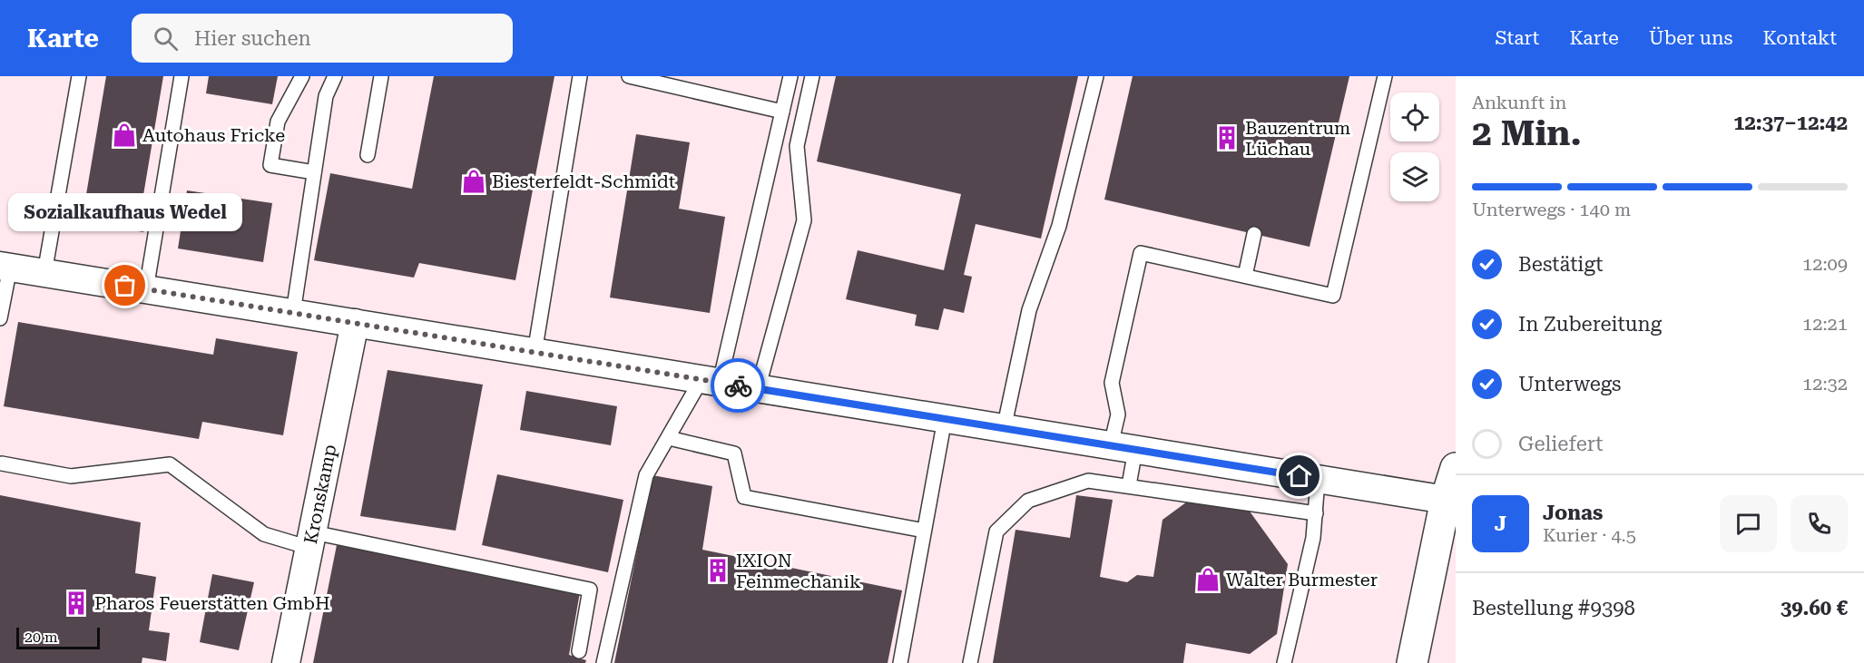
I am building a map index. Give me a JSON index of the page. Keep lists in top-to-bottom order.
{
  "streets": {
    "street": ["Kronskamp"]
  },
  "places": {
    "shop": ["Autohaus Fricke", "Biesterfeldt-Schmidt", "Walter Burmester"],
    "building": ["Bauzentrum Lüchau", "IXION Feinmechanik", "Pharos Feuerstätten GmbH"],
    "other": ["Sozialkaufhaus Wedel"]
  },
  "scale_bar": "20 m",
  "page": {
    "header": "Karte",
    "search": "Hier suchen",
    "nav": [
      "Start",
      "Karte",
      "Über uns",
      "Kontakt"
    ],
    "heading": ["2 Min.", "Ankunft in", "12:37–12:42"],
    "panel": [
      "Jonas",
      "Kurier · 4.5",
      "Bestellung #9398",
      "39.60 €"
    ],
    "bar": "Unterwegs · 140 m",
    "bubble": "Sozialkaufhaus Wedel",
    "list": [
      ["Bestätigt", "12:09"],
      ["In Zubereitung", "12:21"],
      ["Unterwegs", "12:32"],
      "Geliefert"
    ],
    "round": "J",
    "scale": "20 m"
  }
}
